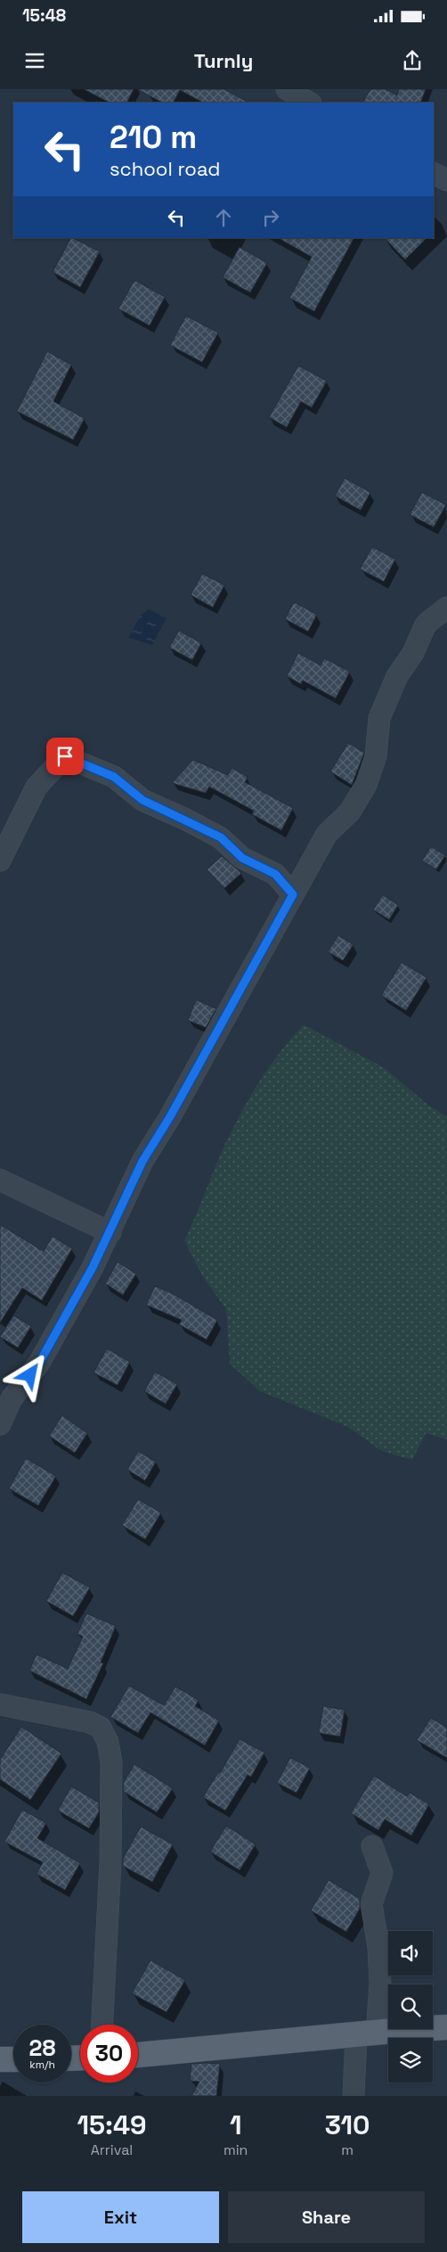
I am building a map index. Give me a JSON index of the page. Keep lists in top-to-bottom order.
{
  "page": {
    "status": "15:48",
    "header": "Turnly",
    "turn": ["210 m", "school road"],
    "speed": "28 km/h",
    "limit": "30",
    "eta": [
      "15:49",
      "Arrival",
      "1",
      "min",
      "310",
      "m"
    ],
    "buttons": ["Exit", "Share"]
  }
}
